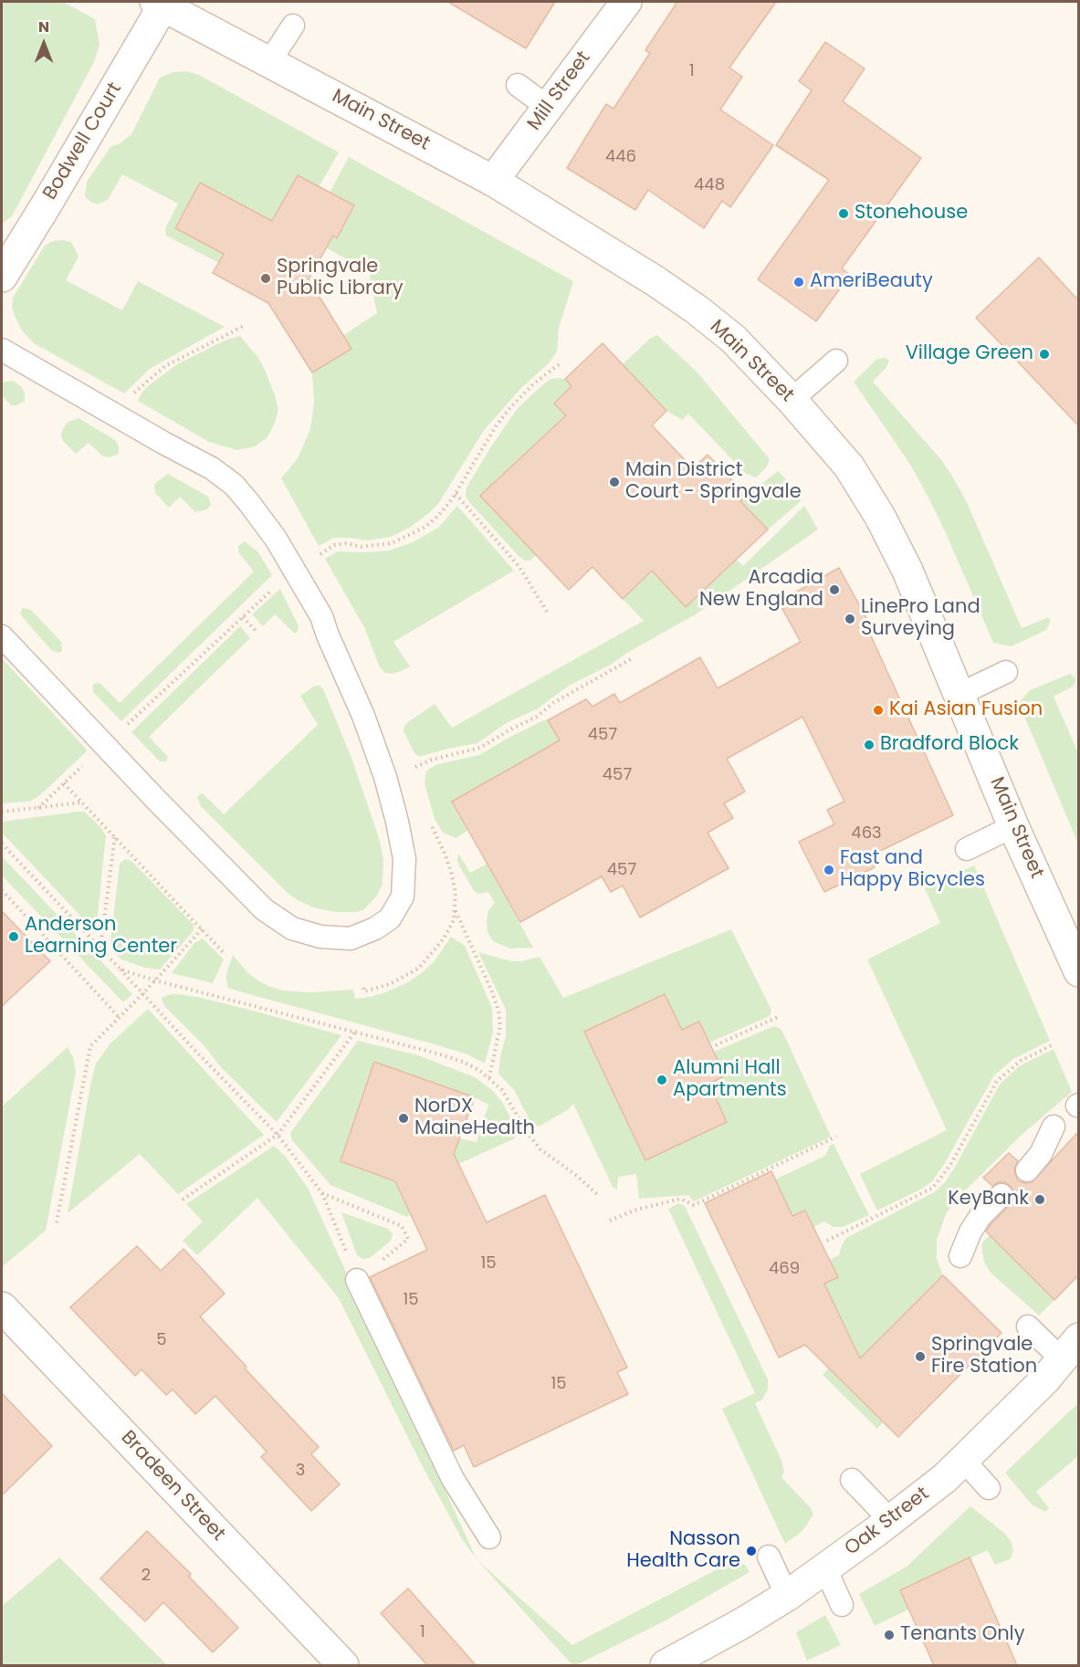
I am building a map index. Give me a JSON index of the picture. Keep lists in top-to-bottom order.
{
  "streets": {
    "main road": [
      "Mill Street",
      "Main Street",
      "Bodwell Court",
      "Bradeen Street",
      "Oak Street"
    ]
  },
  "crossings": [
    ["Mill Street", "Main Street"],
    ["Main Street", "Bodwell Court"]
  ],
  "places": [
    "Stonehouse",
    "Springvale Public Library",
    "AmeriBeauty",
    "Village Green",
    "Main District Court - Springvale",
    "Arcadia New England",
    "LinePro Land Surveying",
    "Kai Asian Fusion",
    "Bradford Block",
    "Fast and Happy Bicycles",
    "Anderson Learning Center",
    "Alumni Hall Apartments",
    "NorDX MaineHealth",
    "KeyBank",
    "Springvale Fire Station",
    "Nasson Health Care",
    "Tenants Only"
  ],
  "house_numbers": [
    "1",
    "446",
    "448",
    "457",
    "457",
    "463",
    "457",
    "15",
    "469",
    "15",
    "5",
    "15",
    "3",
    "2",
    "1"
  ],
  "north": "top"
}
